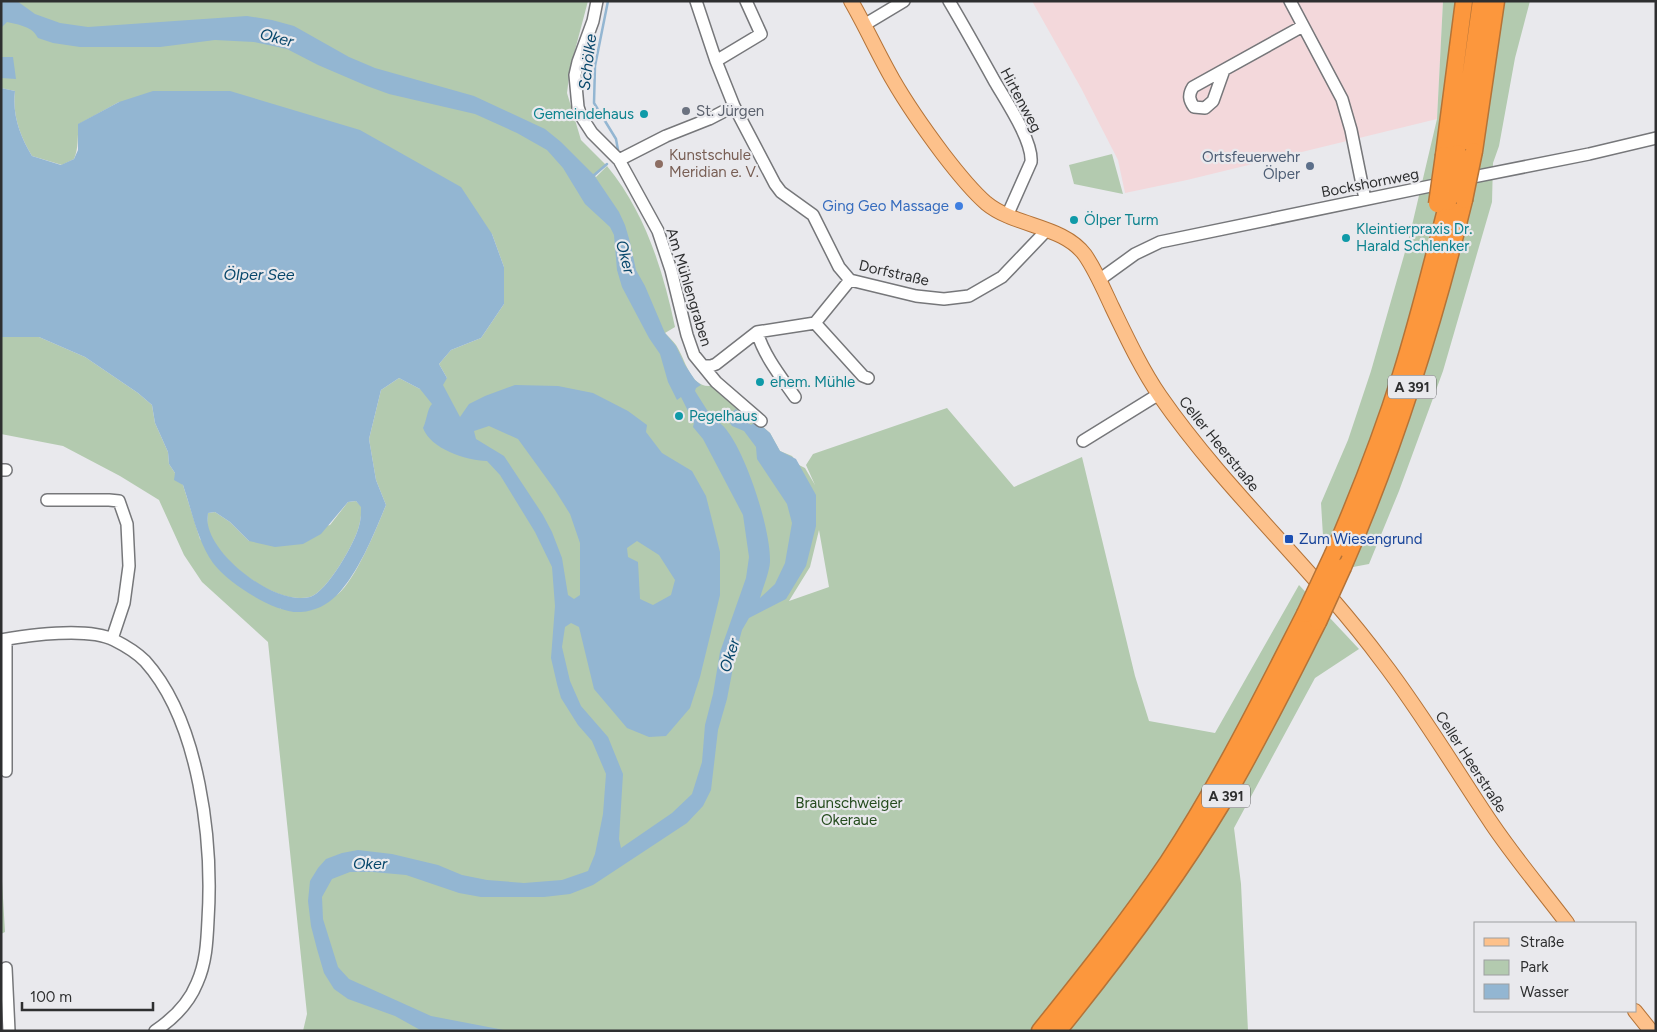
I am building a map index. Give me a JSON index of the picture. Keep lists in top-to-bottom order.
{
  "streets": {
    "highway": ["A 391"],
    "main road": ["Celler Heerstraße"],
    "street": [
      "Hirtenweg",
      "Bockshornweg",
      "Dorfstraße",
      "Am Mühlengraben"
    ]
  },
  "crossings": [
    ["Hirtenweg", "Celler Heerstraße"],
    ["Bockshornweg", "Celler Heerstraße"],
    ["Dorfstraße", "Celler Heerstraße"]
  ],
  "water": ["Oker", "Schölke", "Ölper See"],
  "parks": ["Braunschweiger Okeraue"],
  "places": {
    "other": [
      "St. Jürgen",
      "Gemeindehaus",
      "Kunstschule Meridian e. V.",
      "Ortsfeuerwehr Ölper",
      "Ging Geo Massage",
      "Ölper Turm",
      "Kleintierpraxis Dr. Harald Schlenker",
      "ehem. Mühle",
      "Pegelhaus"
    ],
    "transit": ["Zum Wiesengrund"]
  },
  "legend": ["Straße", "Park", "Wasser"],
  "scale_bar": "100 m"
}
